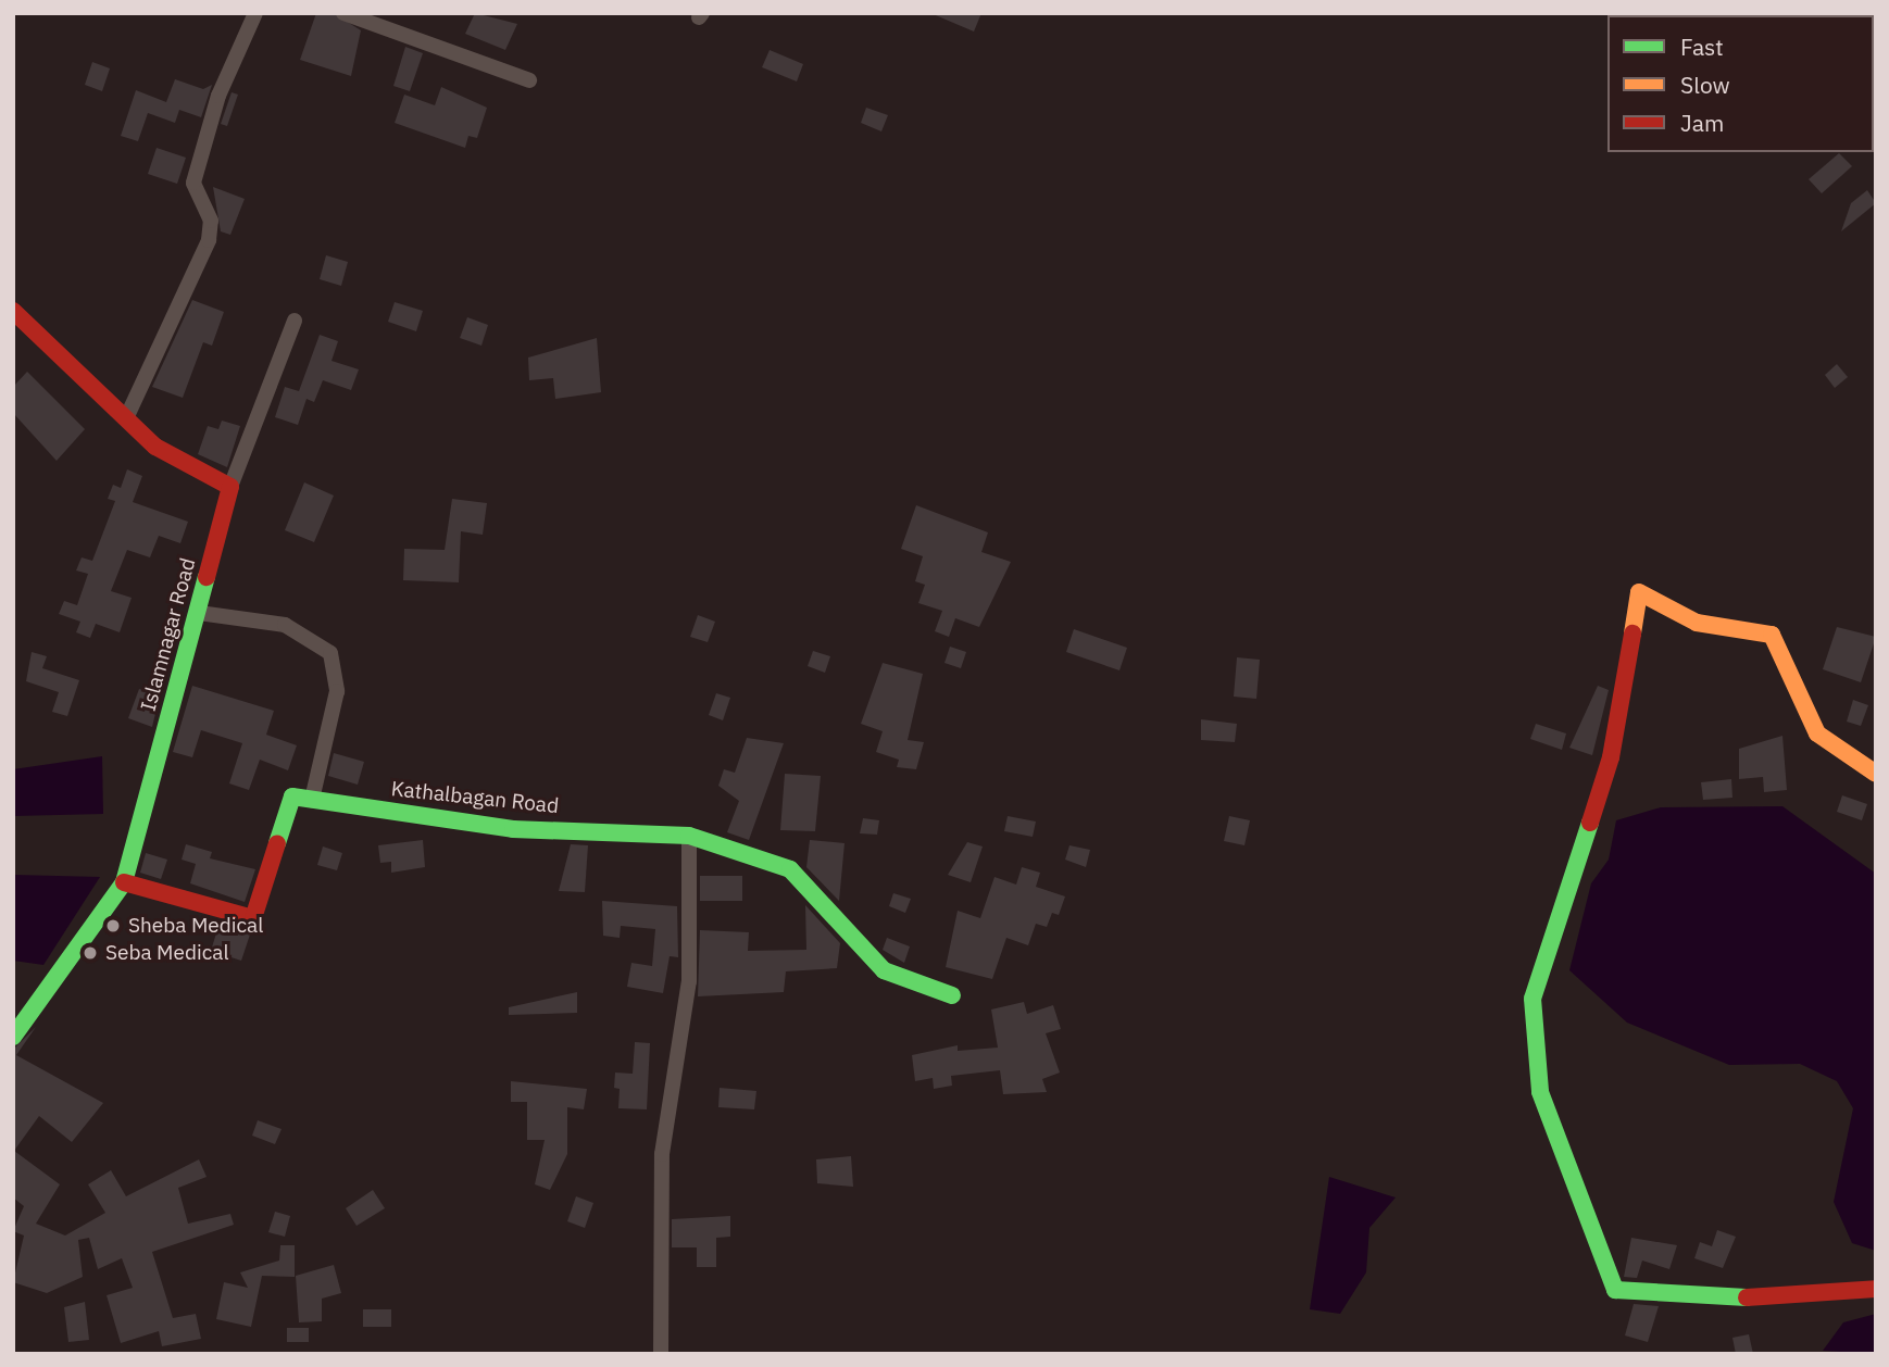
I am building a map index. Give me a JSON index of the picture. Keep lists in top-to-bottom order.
{
  "streets": {
    "street": ["Islamnagar Road", "Kathalbagan Road"]
  },
  "places": ["Sheba Medical", "Seba Medical"],
  "legend": ["Fast", "Slow", "Jam"]
}
